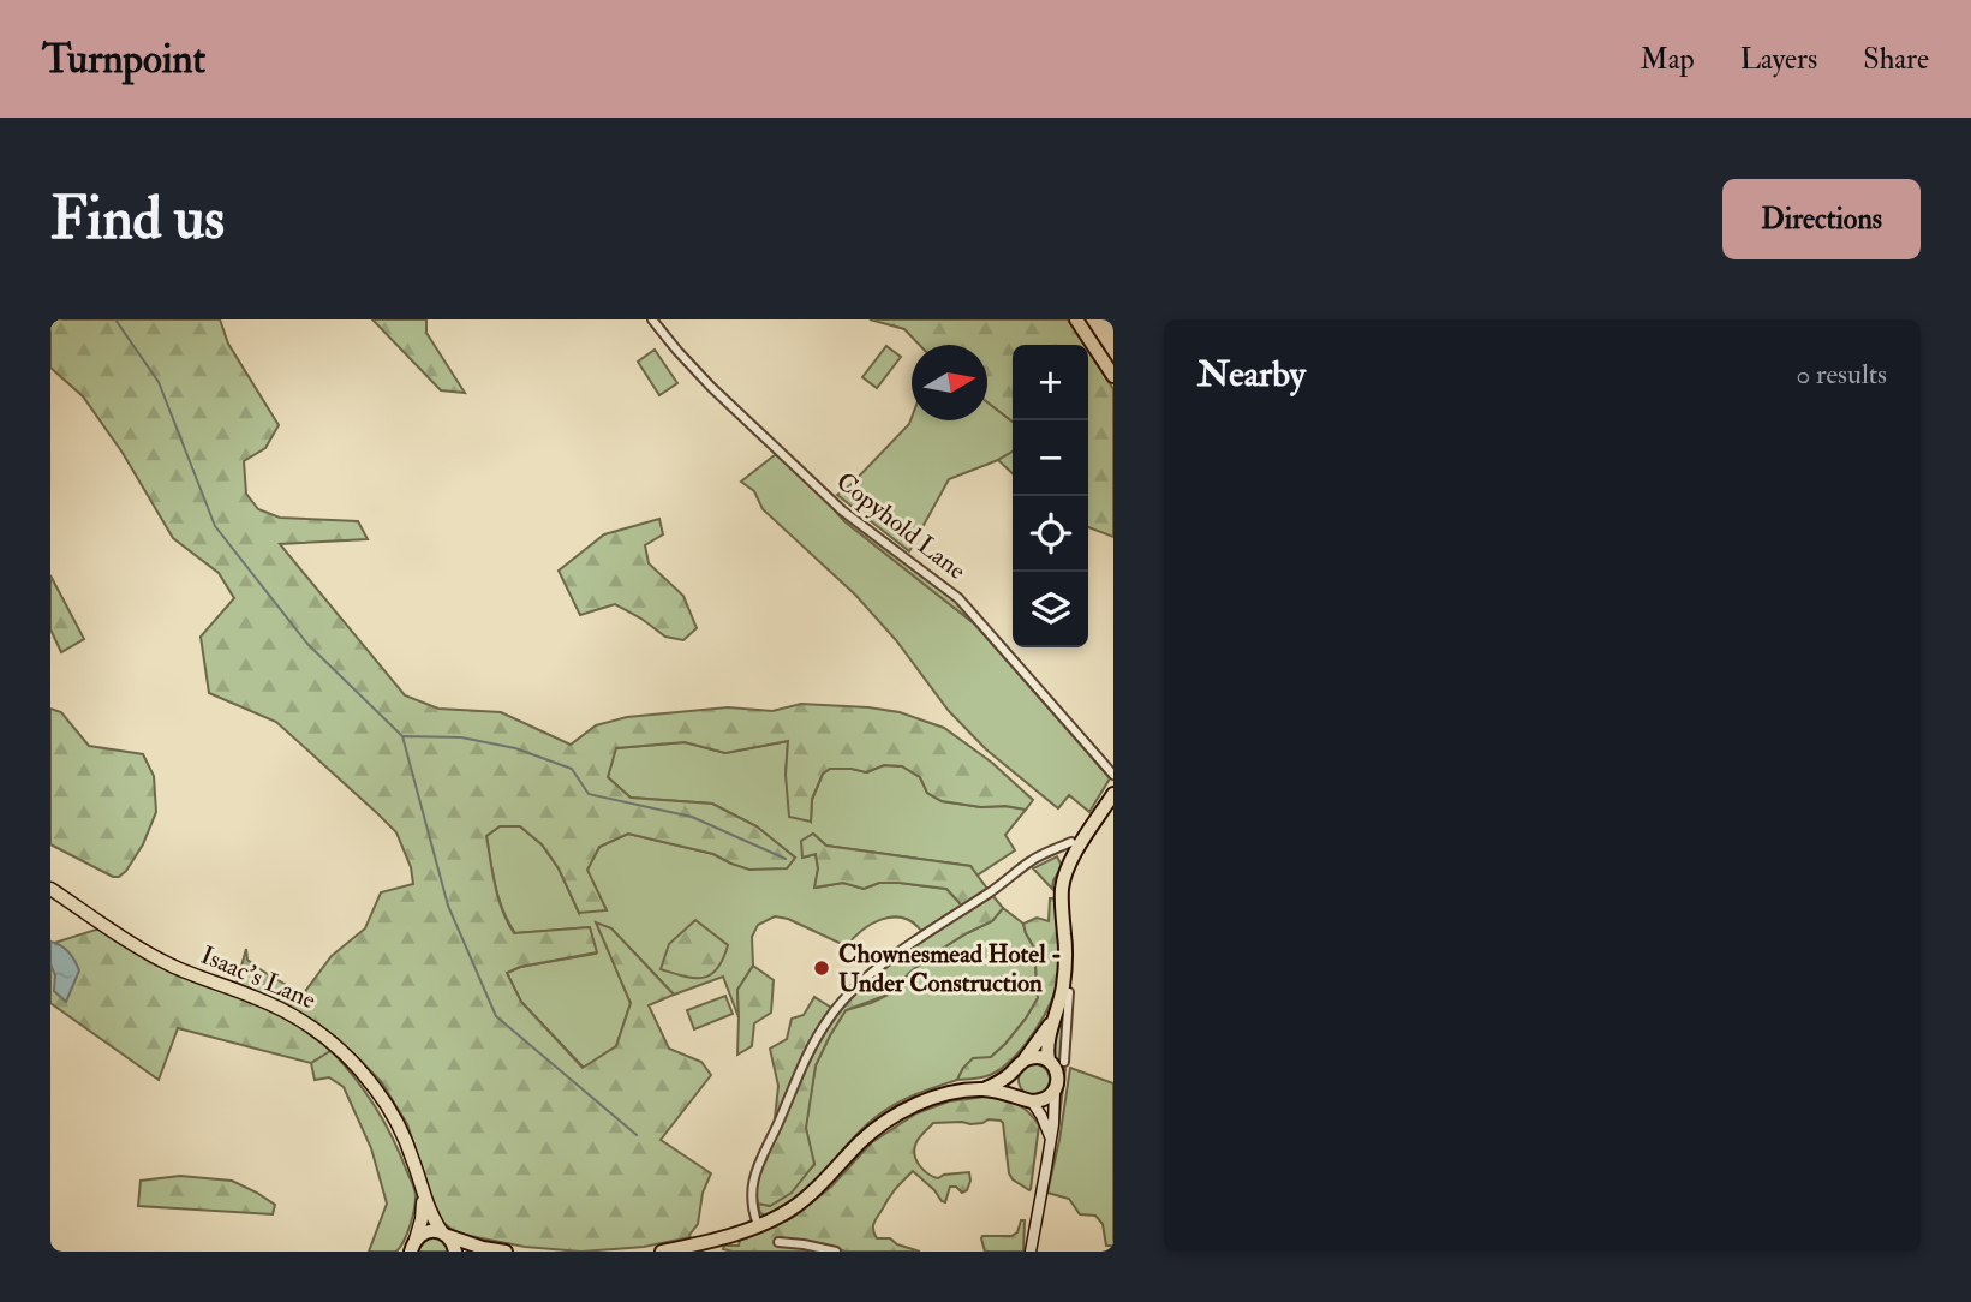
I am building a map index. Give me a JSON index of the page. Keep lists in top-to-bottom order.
{
  "streets": {
    "main road": ["Isaac's Lane"],
    "street": ["Copyhold Lane"]
  },
  "places": ["Chownesmead Hotel - Under Construction"],
  "north": "right",
  "page": {
    "header": "Turnpoint",
    "nav": ["Map", "Layers", "Share"],
    "buttons": "Directions",
    "title": "Find us",
    "heading": ["Nearby", "0 results"],
    "map_buttons": ["+", "−"]
  }
}
